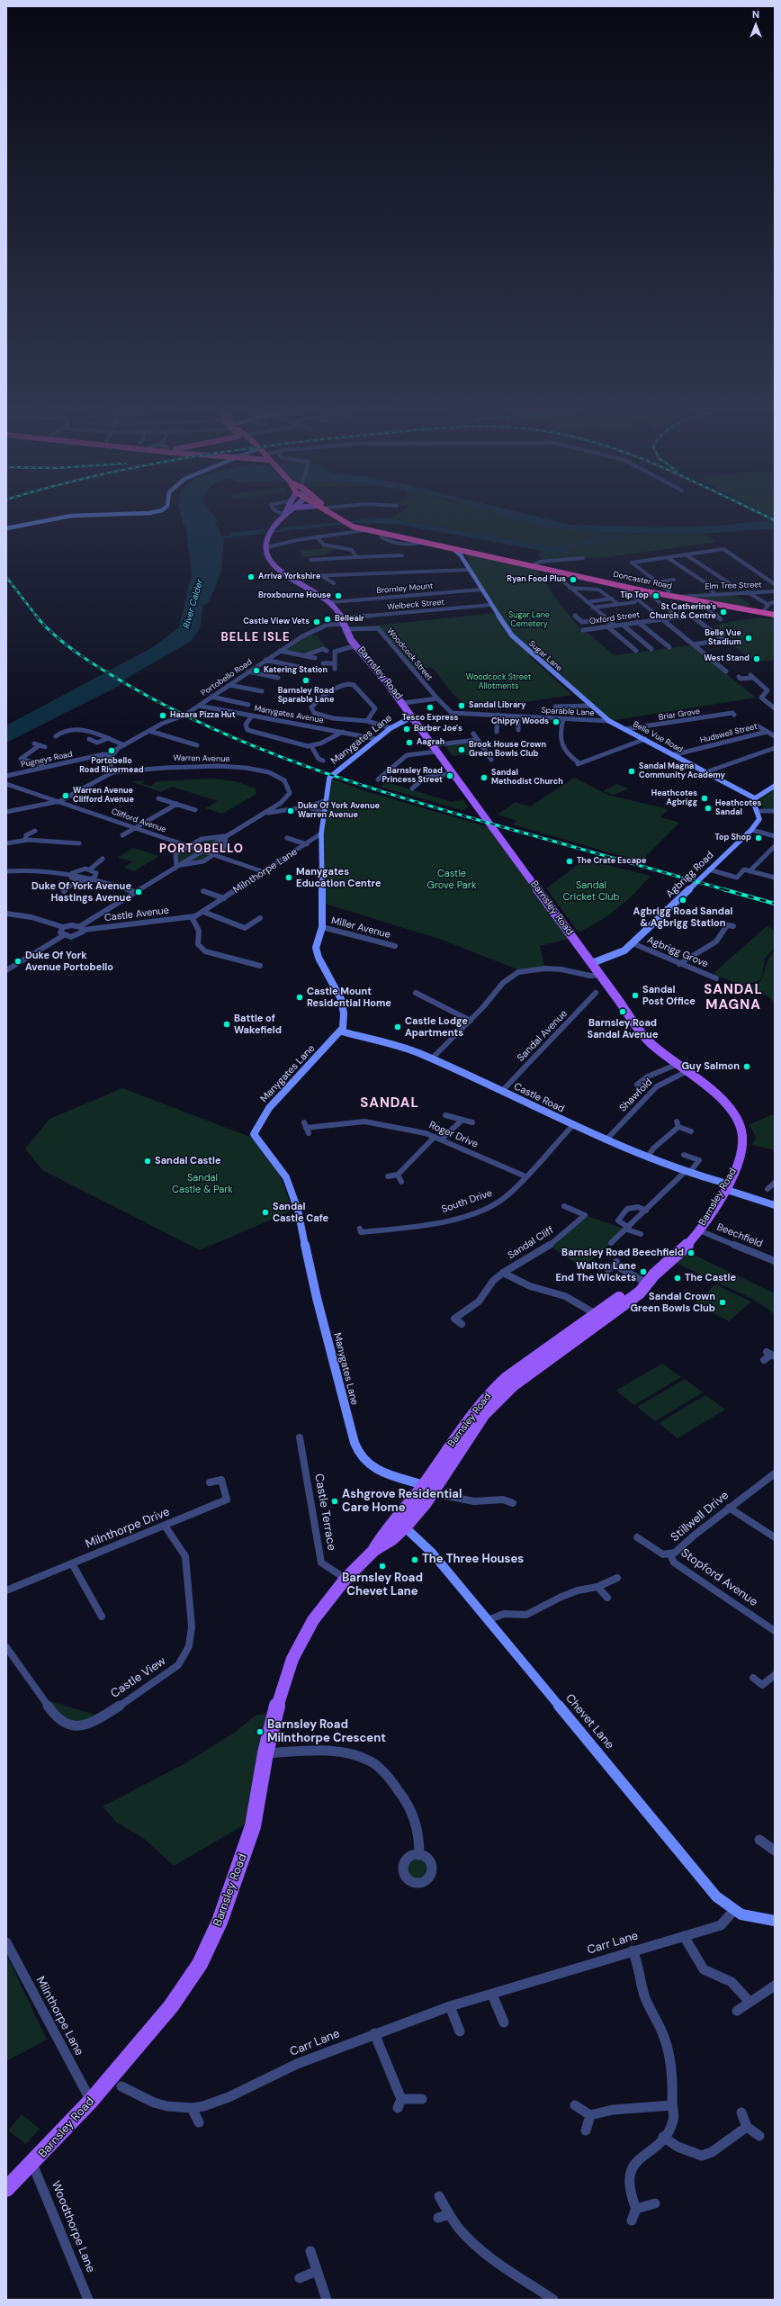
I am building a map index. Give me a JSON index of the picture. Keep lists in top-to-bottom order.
{
  "streets": {
    "highway": ["Doncaster Road"],
    "main road": ["Barnsley Road"],
    "street": [
      "Elm Tree Street",
      "Bromley Mount",
      "Welbeck Street",
      "Oxford Street",
      "Woodcock Street",
      "Sugar Lane",
      "Portobello Road",
      "Sparable Lane",
      "Manygates Avenue",
      "Briar Grove",
      "Hudswell Street",
      "Belle Vue Road",
      "Manygates Lane",
      "Warren Avenue",
      "Pugneys Road",
      "Clifford Avenue",
      "Milnthorpe Lane",
      "Agbrigg Road",
      "Castle Avenue",
      "Miller Avenue",
      "Agbrigg Grove",
      "Sandal Avenue",
      "Shawfold",
      "Castle Road",
      "Roger Drive",
      "South Drive",
      "Beechfield",
      "Sandal Cliff",
      "Castle Terrace",
      "Stillwell Drive",
      "Milnthorpe Drive",
      "Stopford Avenue",
      "Castle View",
      "Chevet Lane",
      "Carr Lane",
      "Woodthorpe Lane"
    ]
  },
  "crossings": [
    ["Doncaster Road", "Elm Tree Street"],
    ["Doncaster Road", "Sugar Lane"],
    ["Bromley Mount", "Sugar Lane"],
    ["Bromley Mount", "Barnsley Road"],
    ["Welbeck Street", "Woodcock Street"],
    ["Welbeck Street", "Sugar Lane"],
    ["Welbeck Street", "Barnsley Road"],
    ["Welbeck Street", "Portobello Road"],
    ["Woodcock Street", "Barnsley Road"],
    ["Woodcock Street", "Portobello Road"],
    ["Woodcock Street", "Sparable Lane"],
    ["Sugar Lane", "Sparable Lane"],
    ["Sugar Lane", "Belle Vue Road"],
    ["Barnsley Road", "Portobello Road"],
    ["Barnsley Road", "Manygates Lane"],
    ["Barnsley Road", "Milnthorpe Lane"],
    ["Barnsley Road", "Agbrigg Road"],
    ["Barnsley Road", "Shawfold"],
    ["Barnsley Road", "Castle Road"],
    ["Barnsley Road", "Beechfield"],
    ["Barnsley Road", "Sandal Cliff"],
    ["Barnsley Road", "Castle Terrace"],
    ["Barnsley Road", "Chevet Lane"],
    ["Barnsley Road", "Woodthorpe Lane"],
    ["Portobello Road", "Manygates Avenue"],
    ["Portobello Road", "Pugneys Road"],
    ["Sparable Lane", "Belle Vue Road"],
    ["Manygates Avenue", "Manygates Lane"],
    ["Briar Grove", "Belle Vue Road"],
    ["Hudswell Street", "Belle Vue Road"],
    ["Belle Vue Road", "Agbrigg Road"],
    ["Manygates Lane", "Milnthorpe Lane"],
    ["Manygates Lane", "Miller Avenue"],
    ["Manygates Lane", "Castle Road"],
    ["Warren Avenue", "Clifford Avenue"],
    ["Clifford Avenue", "Milnthorpe Lane"],
    ["Milnthorpe Lane", "Castle Avenue"],
    ["Agbrigg Road", "Agbrigg Grove"],
    ["Sandal Avenue", "Castle Road"],
    ["Shawfold", "Castle Road"],
    ["Castle Road", "South Drive"],
    ["Roger Drive", "South Drive"],
    ["Stillwell Drive", "Stopford Avenue"],
    ["Milnthorpe Drive", "Castle View"],
    ["Chevet Lane", "Carr Lane"]
  ],
  "districts": [
    "BELLE ISLE",
    "PORTOBELLO",
    "SANDAL MAGNA",
    "SANDAL"
  ],
  "water": ["River Calder"],
  "parks": [
    "Sugar Lane Cemetery",
    "Woodcock Street Allotments",
    "Castle Grove Park",
    "Sandal Cricket Club",
    "Sandal Castle & Park"
  ],
  "places": [
    "Arriva Yorkshire",
    "Ryan Food Plus",
    "Broxbourne House",
    "Tip Top",
    "St Catherine's Church & Centre",
    "Belleair",
    "Castle View Vets",
    "Belle Vue Stadium",
    "West Stand",
    "Katering Station",
    "Barnsley Road Sparable Lane",
    "Sandal Library",
    "Tesco Express",
    "Hazara Pizza Hut",
    "Chippy Woods",
    "Barber Joe's",
    "Aagrah",
    "Brook House Crown Green Bowls Club",
    "Portobello Road Rivermead",
    "Sandal Magna Community Academy",
    "Barnsley Road Princess Street",
    "Sandal Methodist Church",
    "Warren Avenue Clifford Avenue",
    "Heathcotes Agbrigg",
    "Heathcotes Sandal",
    "Duke Of York Avenue Warren Avenue",
    "Top Shop",
    "The Crate Escape",
    "Manygates Education Centre",
    "Duke Of York Avenue Hastings Avenue",
    "Agbrigg Road Sandal & Agbrigg Station",
    "Duke Of York Avenue Portobello",
    "Sandal Post Office",
    "Castle Mount Residential Home",
    "Barnsley Road Sandal Avenue",
    "Battle of Wakefield",
    "Castle Lodge Apartments",
    "Guy Salmon",
    "Sandal Castle",
    "Sandal Castle Cafe",
    "Barnsley Road Beechfield",
    "Walton Lane End The Wickets",
    "The Castle",
    "Sandal Crown Green Bowls Club",
    "Ashgrove Residential Care Home",
    "The Three Houses",
    "Barnsley Road Chevet Lane",
    "Barnsley Road Milnthorpe Crescent"
  ],
  "north": "top"
}
